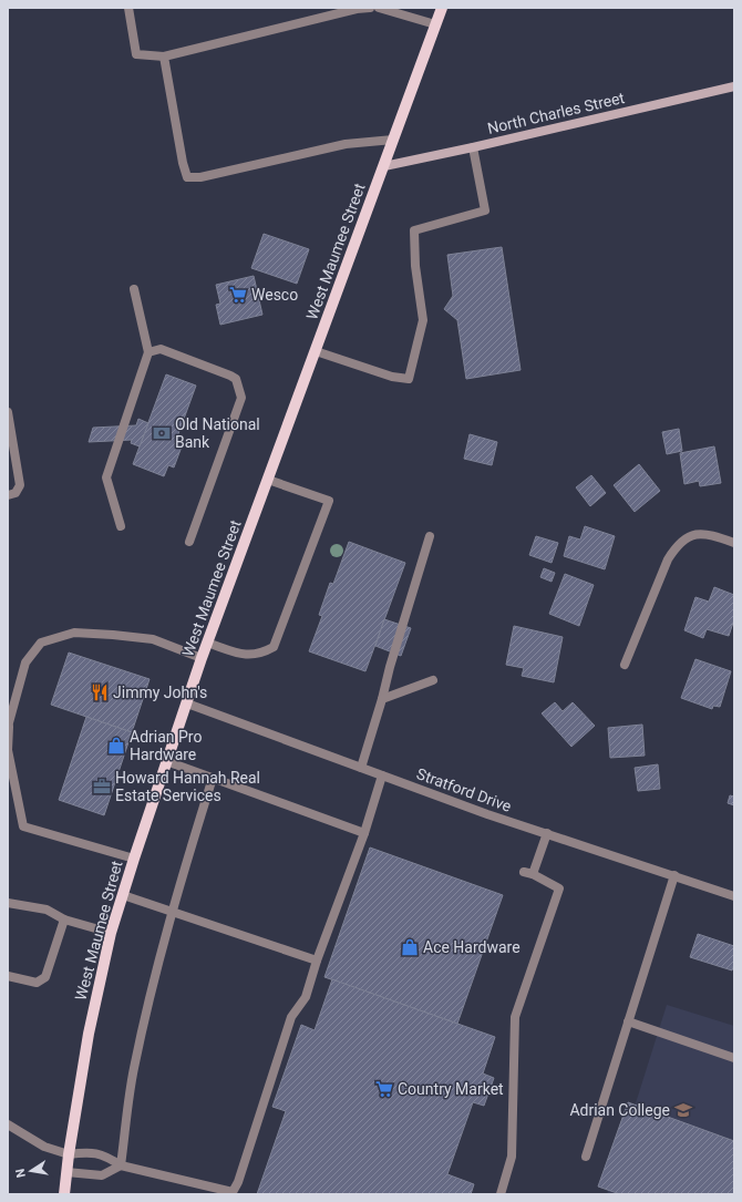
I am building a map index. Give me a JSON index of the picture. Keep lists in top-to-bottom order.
{
  "streets": {
    "main road": ["West Maumee Street"],
    "street": ["North Charles Street", "Stratford Drive"]
  },
  "crossings": [
    ["North Charles Street", "West Maumee Street"],
    ["West Maumee Street", "Stratford Drive"]
  ],
  "places": {
    "supermarket": ["Wesco", "Country Market"],
    "bank": ["Old National Bank"],
    "restaurant": ["Jimmy John's"],
    "shop": ["Adrian Pro Hardware", "Ace Hardware"],
    "office": ["Howard Hannah Real Estate Services"],
    "school or university": ["Adrian College"]
  },
  "north": "left"
}
